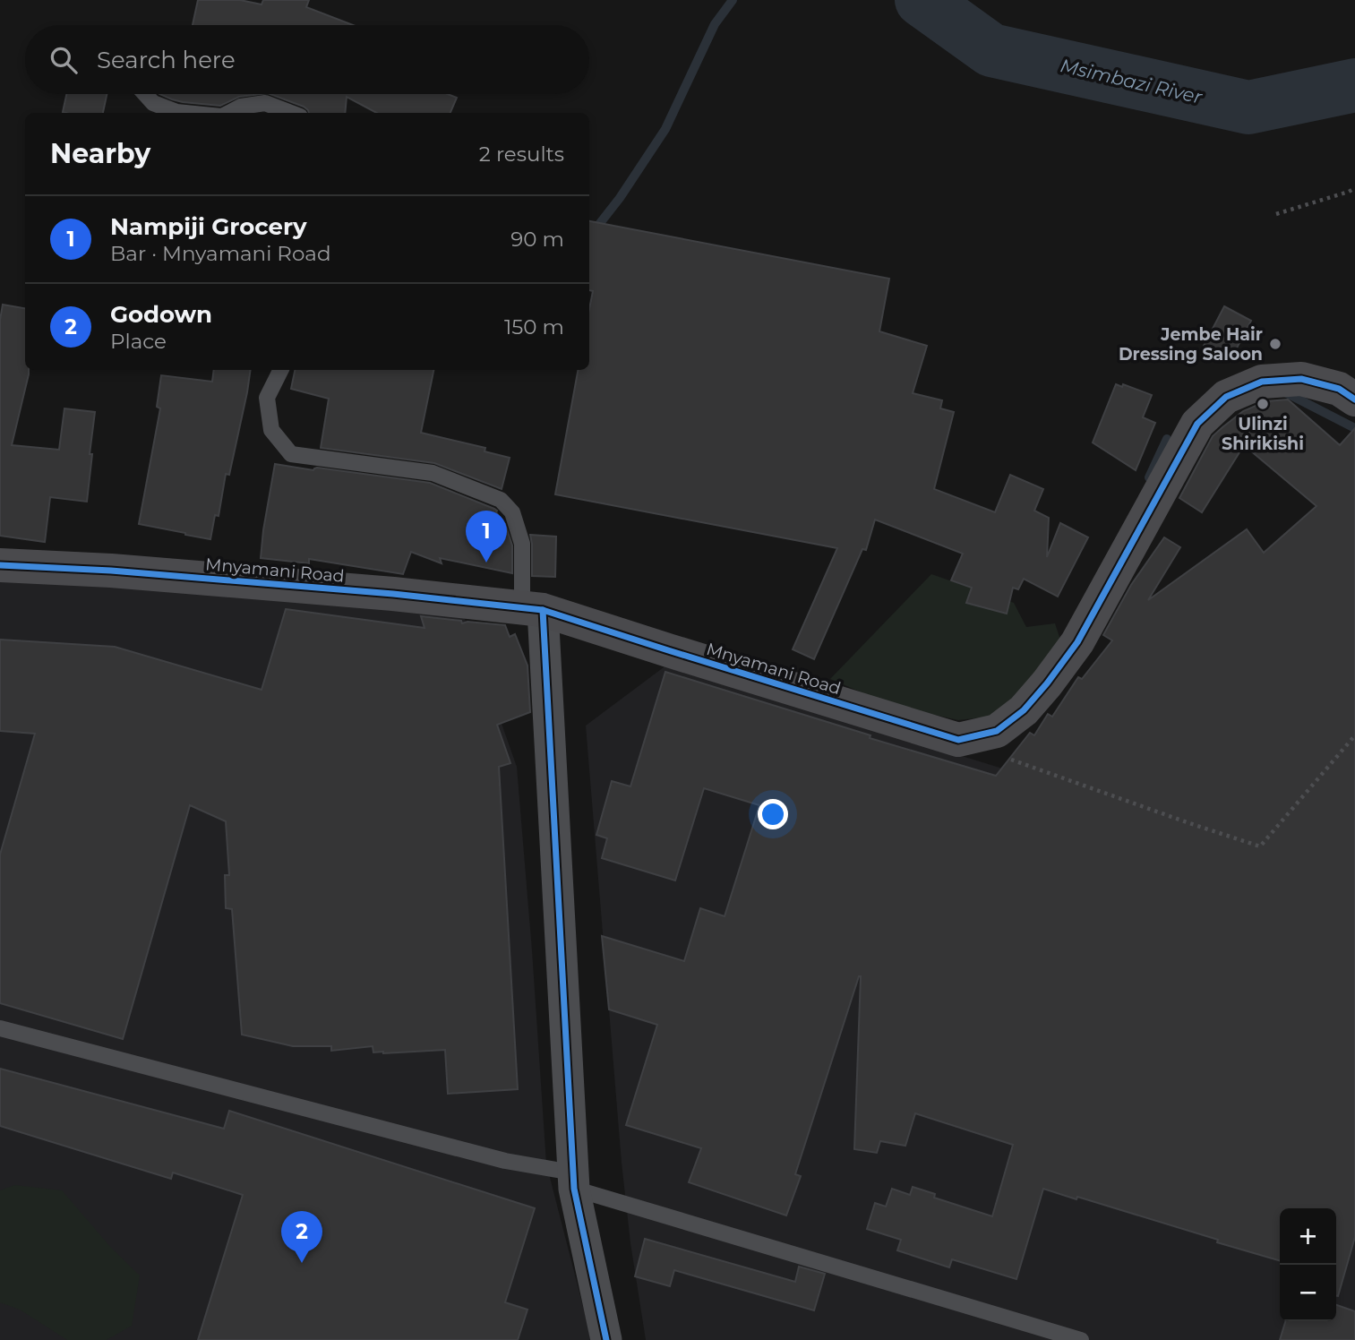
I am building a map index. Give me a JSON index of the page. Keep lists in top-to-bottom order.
{
  "streets": {
    "street": ["Mnyamani Road"]
  },
  "water": ["Msimbazi River"],
  "places": ["Jembe Hair Dressing Saloon", "Ulinzi Shirikishi"],
  "page": {
    "search": "Search here",
    "heading": ["Nearby", "2 results"],
    "list": [
      {
        "mark": "1",
        "name": "Nampiji Grocery",
        "note": "Bar · Mnyamani Road",
        "value": "90 m"
      },
      {
        "mark": "2",
        "name": "Godown",
        "note": "Place",
        "value": "150 m"
      }
    ],
    "pins": ["1", "2"],
    "map_buttons": ["+", "−"]
  }
}
